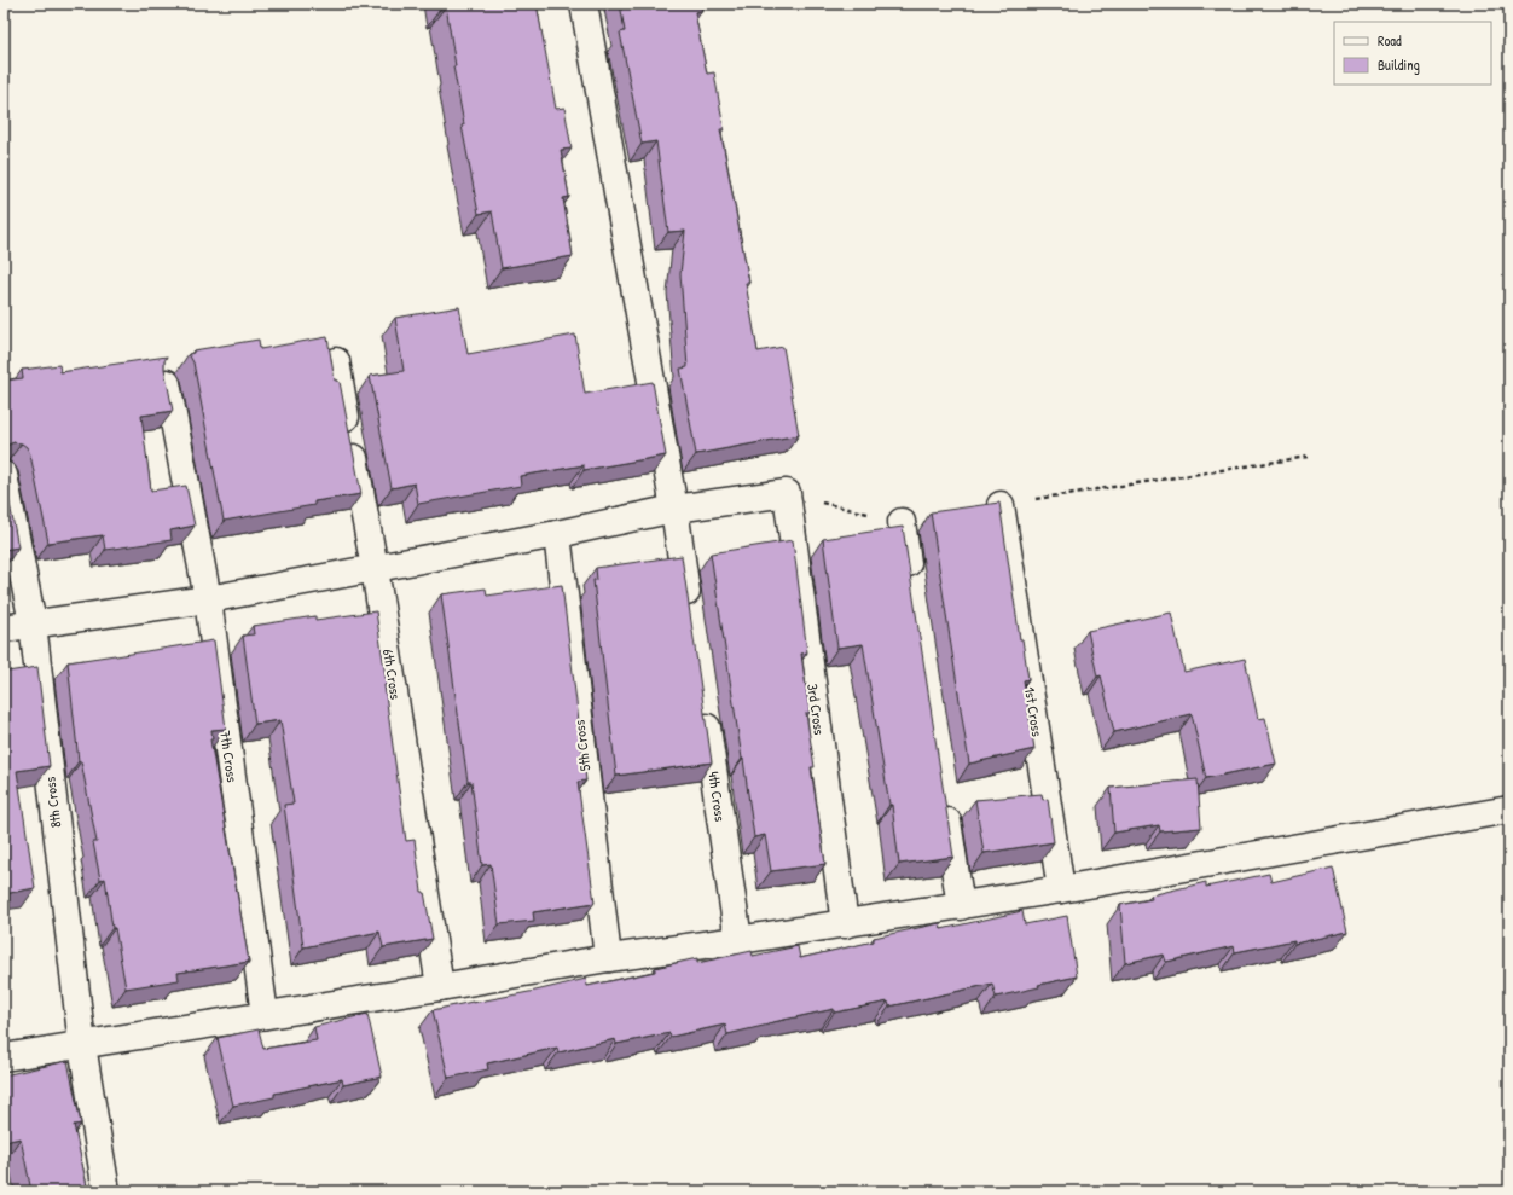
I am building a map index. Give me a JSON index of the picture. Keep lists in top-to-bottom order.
{
  "streets": {
    "street": [
      "6th Cross",
      "3rd Cross",
      "1st Cross",
      "5th Cross",
      "7th Cross",
      "4th Cross",
      "8th Cross"
    ]
  },
  "legend": ["Road", "Building"]
}
